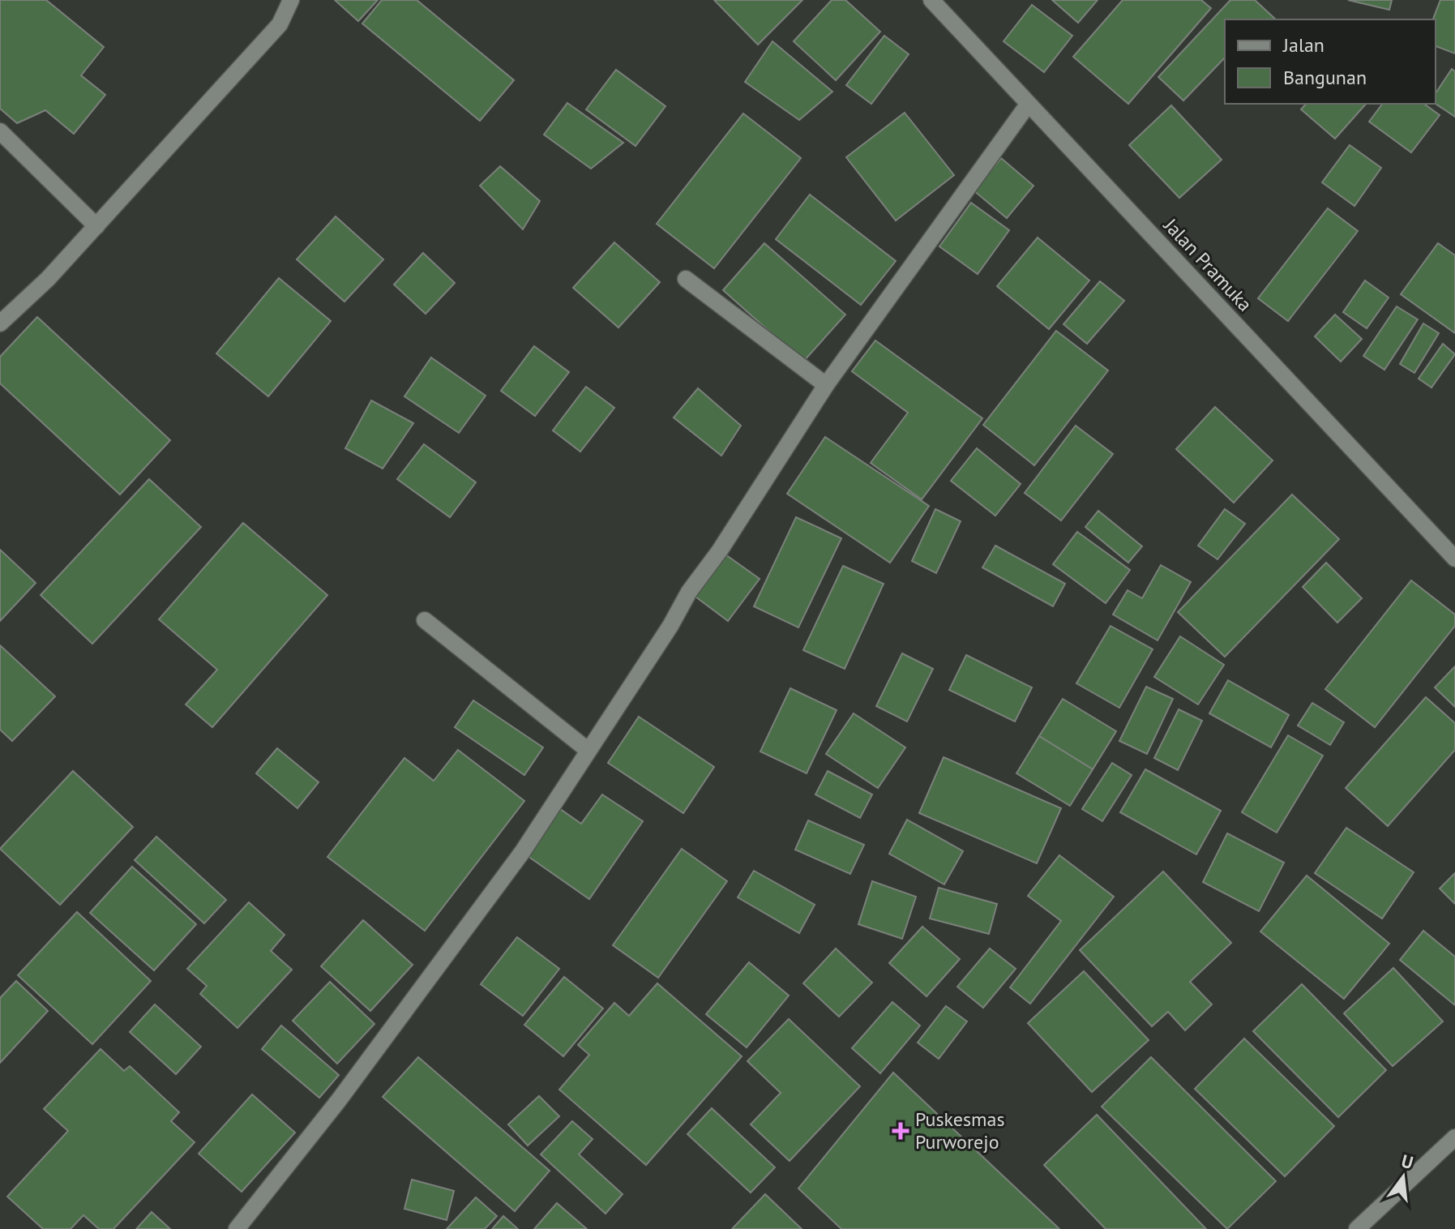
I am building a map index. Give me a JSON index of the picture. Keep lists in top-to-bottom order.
{
  "streets": {
    "street": ["Jalan Pramuka"]
  },
  "places": {
    "health": ["Puskesmas Purworejo"]
  },
  "legend": ["Jalan", "Bangunan"],
  "north": "top"
}
